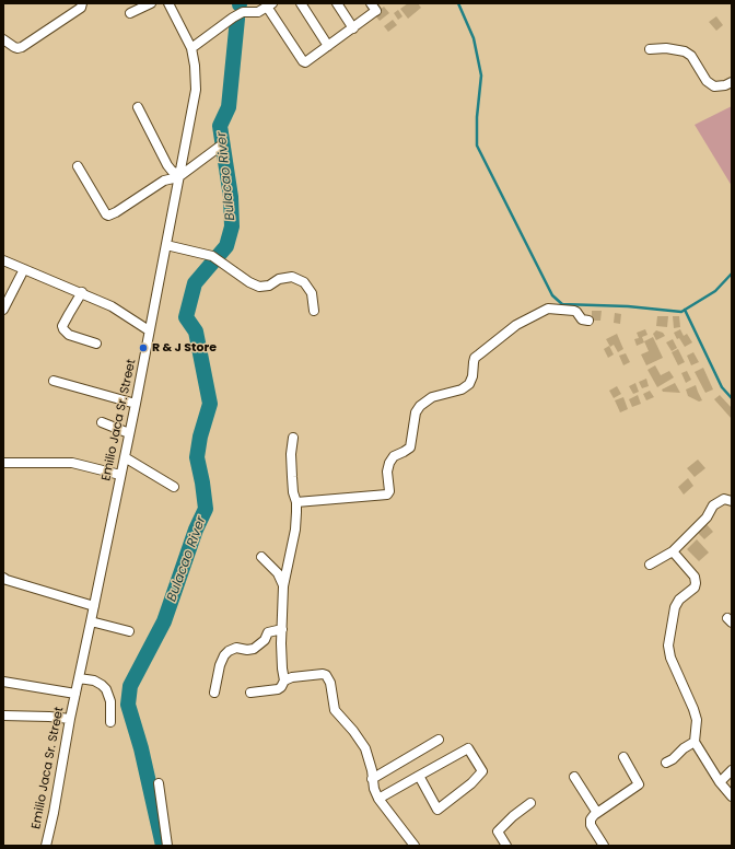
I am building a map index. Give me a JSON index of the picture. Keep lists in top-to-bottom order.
{
  "streets": {
    "street": ["Emilio Jaca Sr. Street"]
  },
  "water": ["Bulacao River"],
  "places": ["R & J Store"]
}
